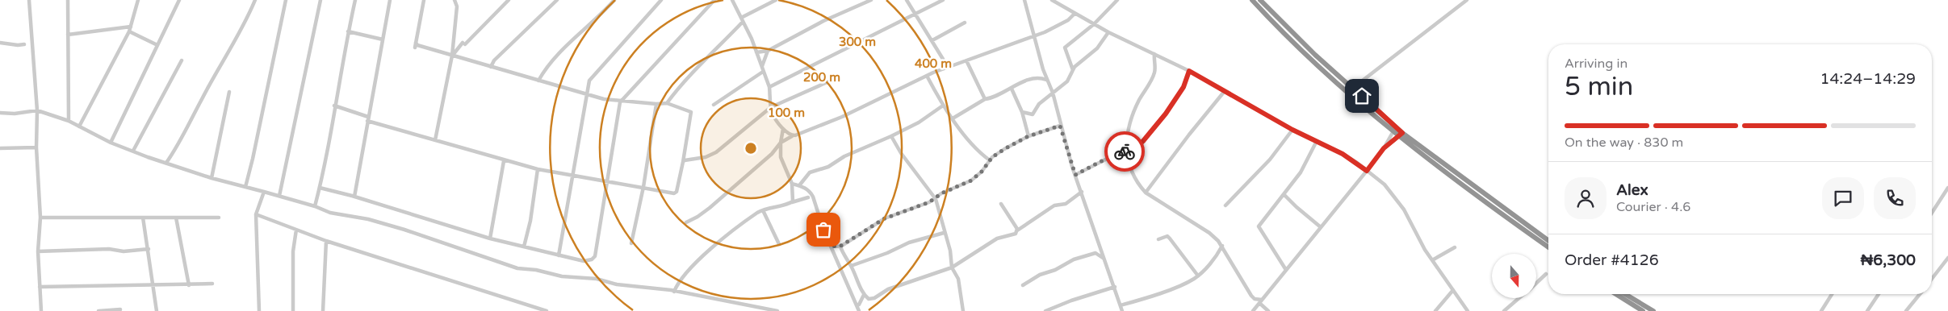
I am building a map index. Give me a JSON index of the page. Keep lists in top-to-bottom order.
{
  "north": "bottom",
  "page": {
    "heading": ["5 min", "Arriving in", "14:24–14:29"],
    "panel": [
      "Alex",
      "Courier · 4.6",
      "Order #4126",
      "₦6,300"
    ],
    "bar": "On the way · 830 m"
  },
  "rings": [
    "300 m",
    "400 m",
    "200 m",
    "100 m"
  ]
}
